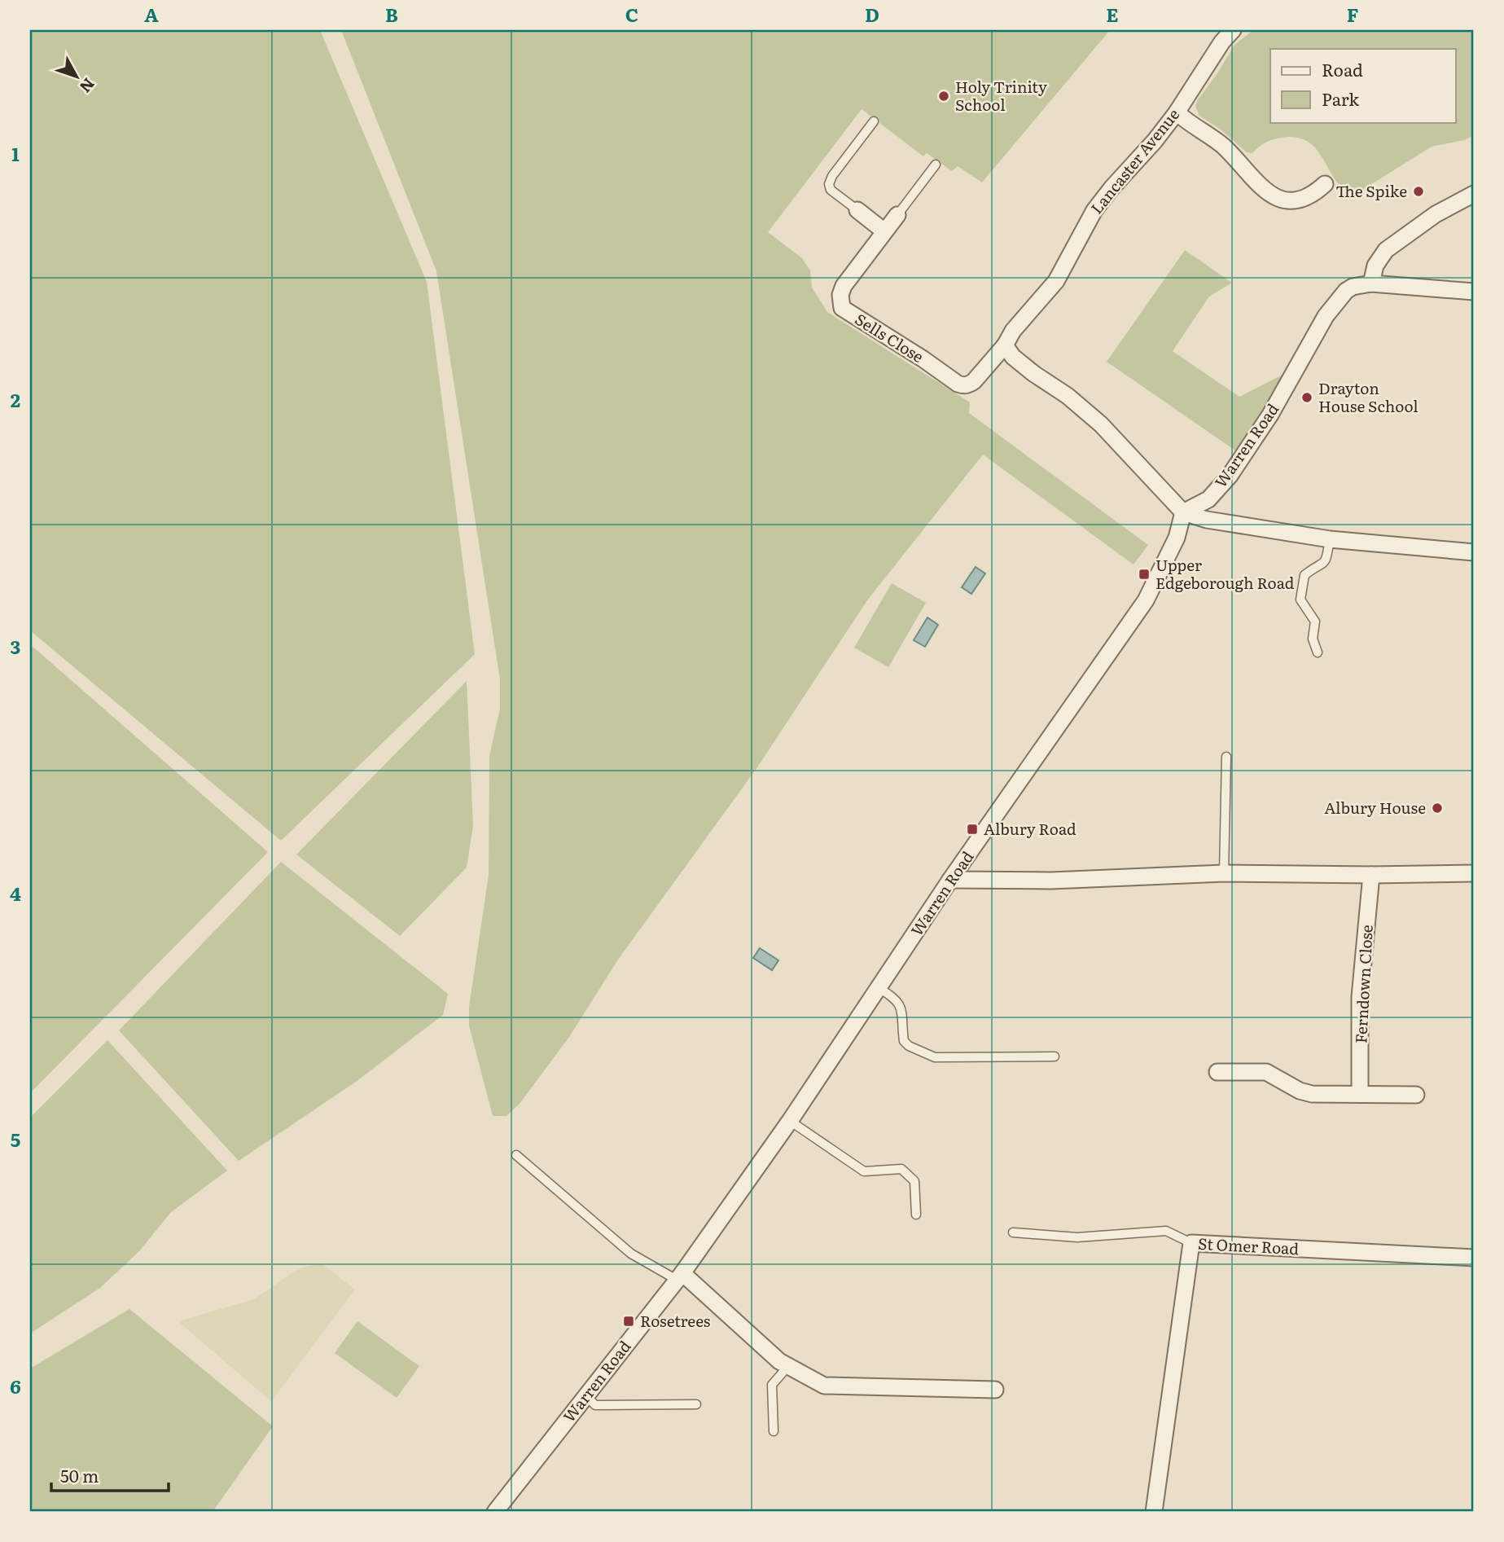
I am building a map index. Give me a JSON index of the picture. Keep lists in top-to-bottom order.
{
  "streets": {
    "street": [
      "Lancaster Avenue",
      "Sells Close",
      "Warren Road",
      "Ferndown Close",
      "St Omer Road"
    ]
  },
  "crossings": [
    ["Lancaster Avenue", "Sells Close"]
  ],
  "places": {
    "other": [
      "Holy Trinity School",
      "The Spike",
      "Drayton House School",
      "Albury House"
    ],
    "transit": ["Upper Edgeborough Road", "Albury Road", "Rosetrees"]
  },
  "legend": ["Road", "Park"],
  "scale_bar": "50 m",
  "north": "bottom right",
  "grid": {
    "columns": [
      "A",
      "B",
      "C",
      "D",
      "E",
      "F"
    ],
    "rows": [
      "1",
      "2",
      "3",
      "4",
      "5",
      "6"
    ]
  }
}
